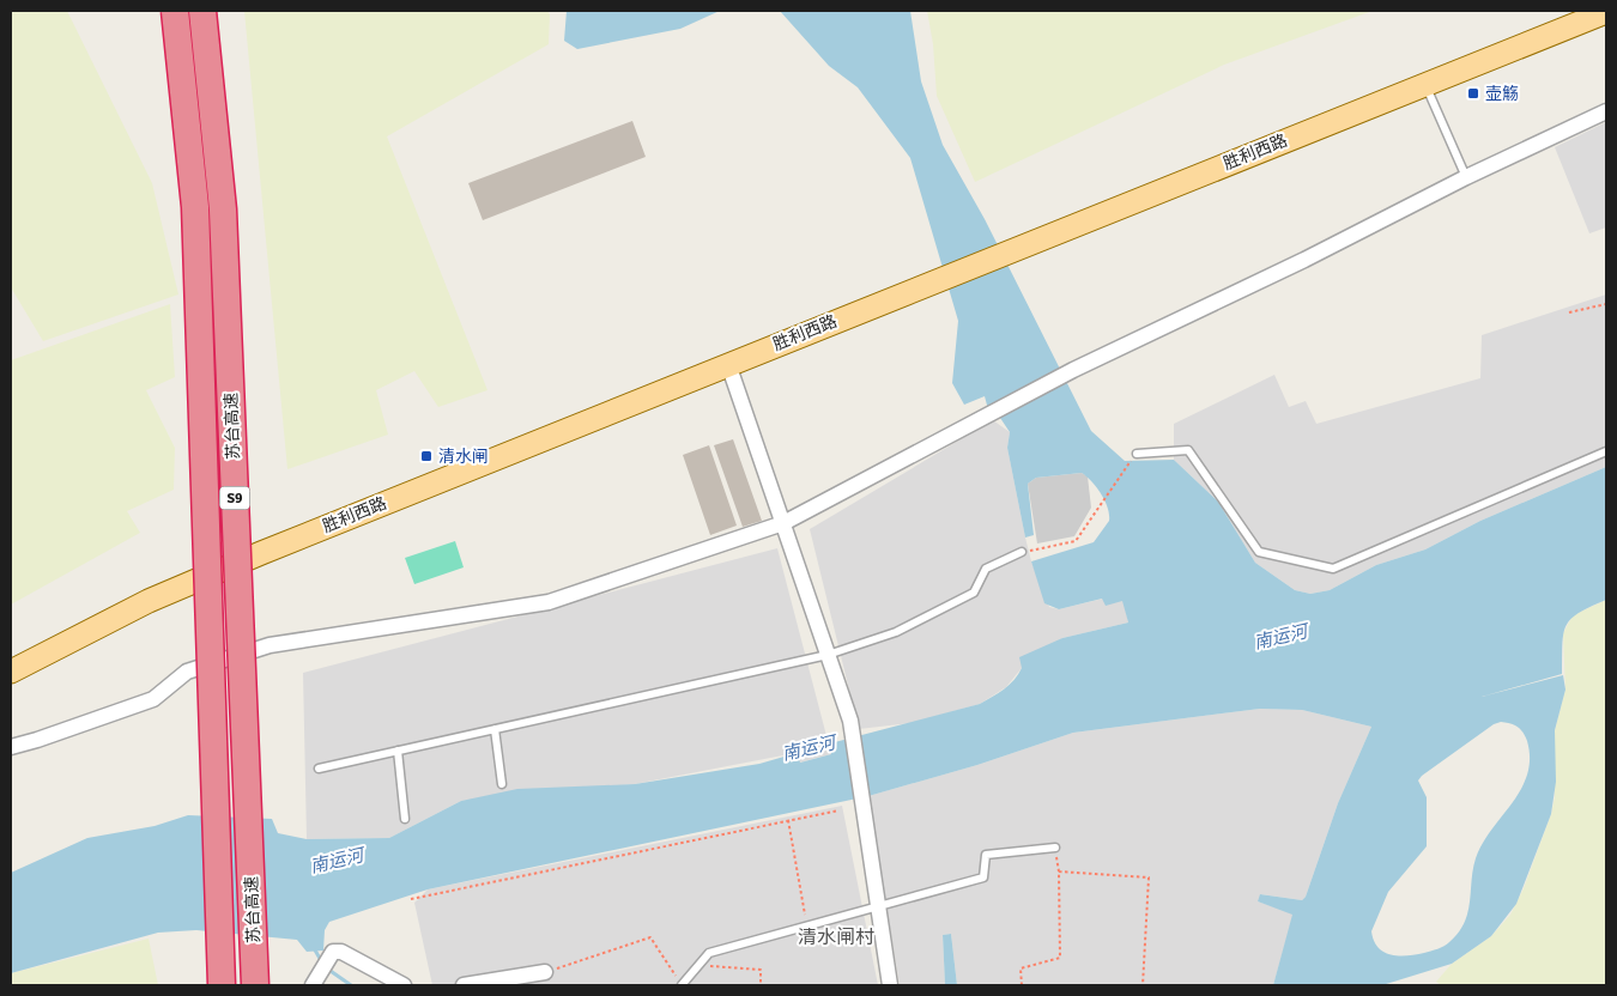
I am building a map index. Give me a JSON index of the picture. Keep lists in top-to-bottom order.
{
  "streets": {
    "highway": ["苏台高速", "S9"],
    "main road": ["胜利西路"]
  },
  "districts": ["清水闸村"],
  "water": ["南运河"],
  "places": {
    "transit": ["壶觞", "清水闸"]
  }
}
